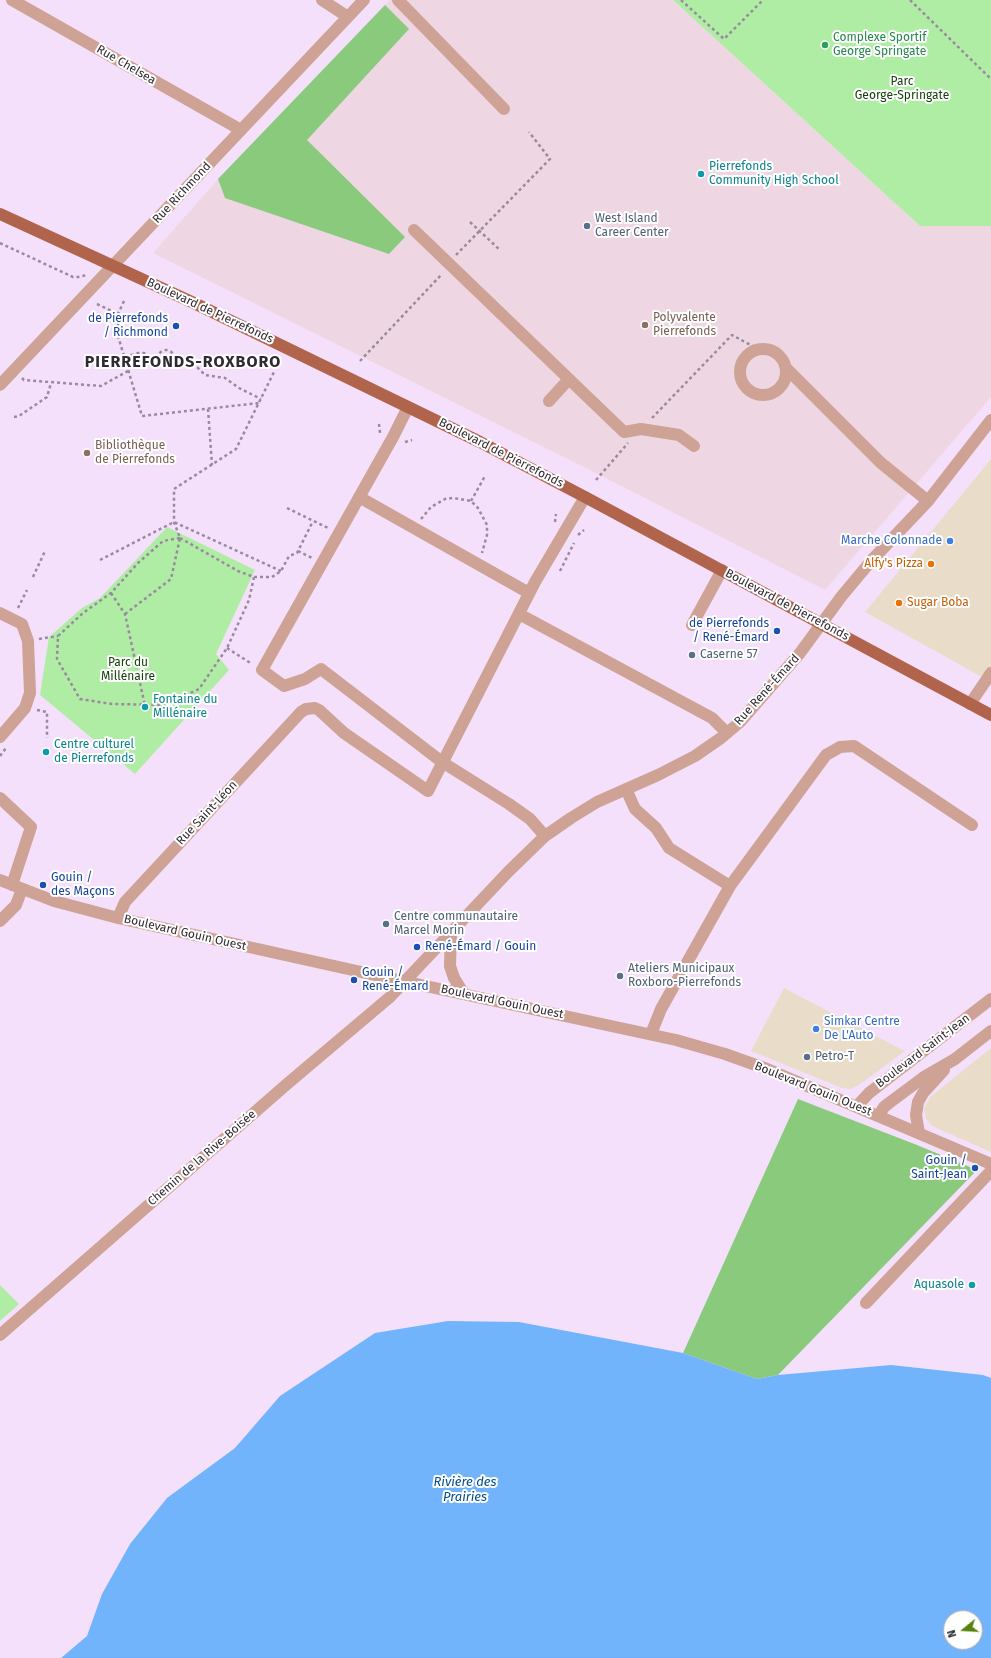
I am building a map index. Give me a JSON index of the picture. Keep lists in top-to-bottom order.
{
  "streets": {
    "main road": ["Boulevard de Pierrefonds"],
    "street": [
      "Rue Chelsea",
      "Rue Richmond",
      "Rue René-Émard",
      "Rue Saint-Léon",
      "Boulevard Gouin Ouest",
      "Boulevard Saint-Jean",
      "Chemin de la Rive-Boisée"
    ]
  },
  "crossings": [
    ["Rue Chelsea", "Rue Richmond"],
    ["Rue Richmond", "Boulevard de Pierrefonds"],
    ["Boulevard de Pierrefonds", "Rue René-Émard"],
    ["Rue René-Émard", "Boulevard Gouin Ouest"],
    ["Rue René-Émard", "Chemin de la Rive-Boisée"],
    ["Rue Saint-Léon", "Boulevard Gouin Ouest"],
    ["Boulevard Gouin Ouest", "Boulevard Saint-Jean"],
    ["Boulevard Gouin Ouest", "Chemin de la Rive-Boisée"]
  ],
  "districts": ["PIERREFONDS-ROXBORO"],
  "water": ["Rivière des Prairies"],
  "parks": ["Parc George-Springate", "Parc du Millénaire"],
  "places": [
    "Complexe Sportif George Springate",
    "Pierrefonds Community High School",
    "West Island Career Center",
    "Polyvalente Pierrefonds",
    "de Pierrefonds / Richmond",
    "Bibliothèque de Pierrefonds",
    "Marche Colonnade",
    "Alfy's Pizza",
    "Sugar Boba",
    "de Pierrefonds / René-Émard",
    "Caserne 57",
    "Fontaine du Millénaire",
    "Centre culturel de Pierrefonds",
    "Gouin / des Maçons",
    "Centre communautaire Marcel Morin",
    "René-Émard / Gouin",
    "Ateliers Municipaux Roxboro-Pierrefonds",
    "Gouin / René-Émard",
    "Simkar Centre De L'Auto",
    "Petro-T",
    "Gouin / Saint-Jean",
    "Aquasole"
  ],
  "north": "left"
}
